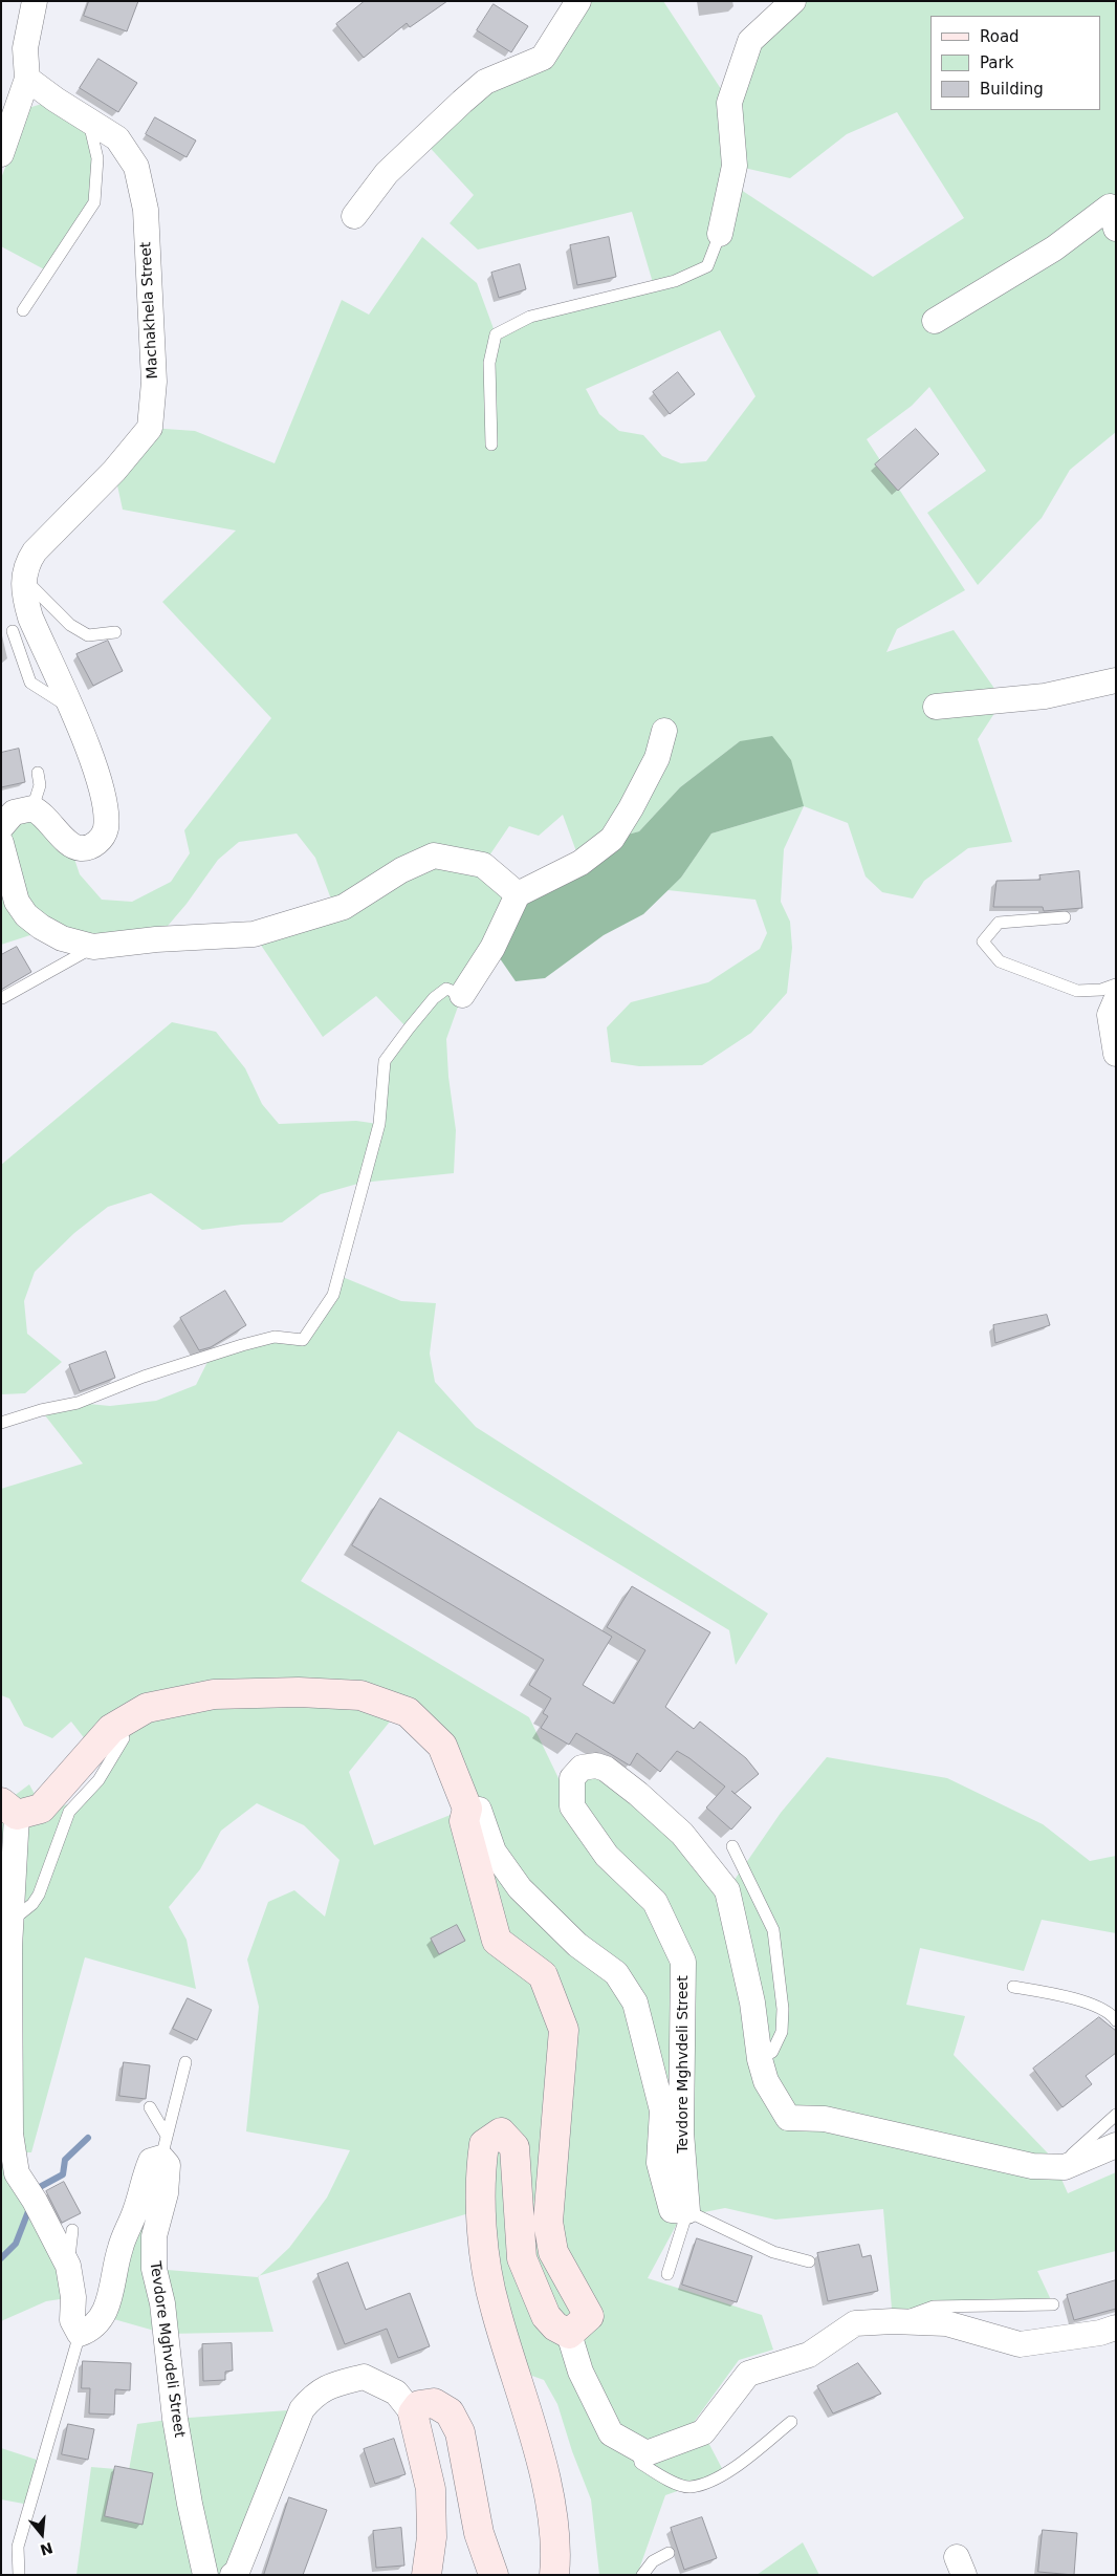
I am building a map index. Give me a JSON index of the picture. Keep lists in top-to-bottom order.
{
  "streets": {
    "street": ["Machakhela Street", "Tevdore Mghvdeli Street"]
  },
  "legend": ["Road", "Park", "Building"],
  "north": "bottom"
}
